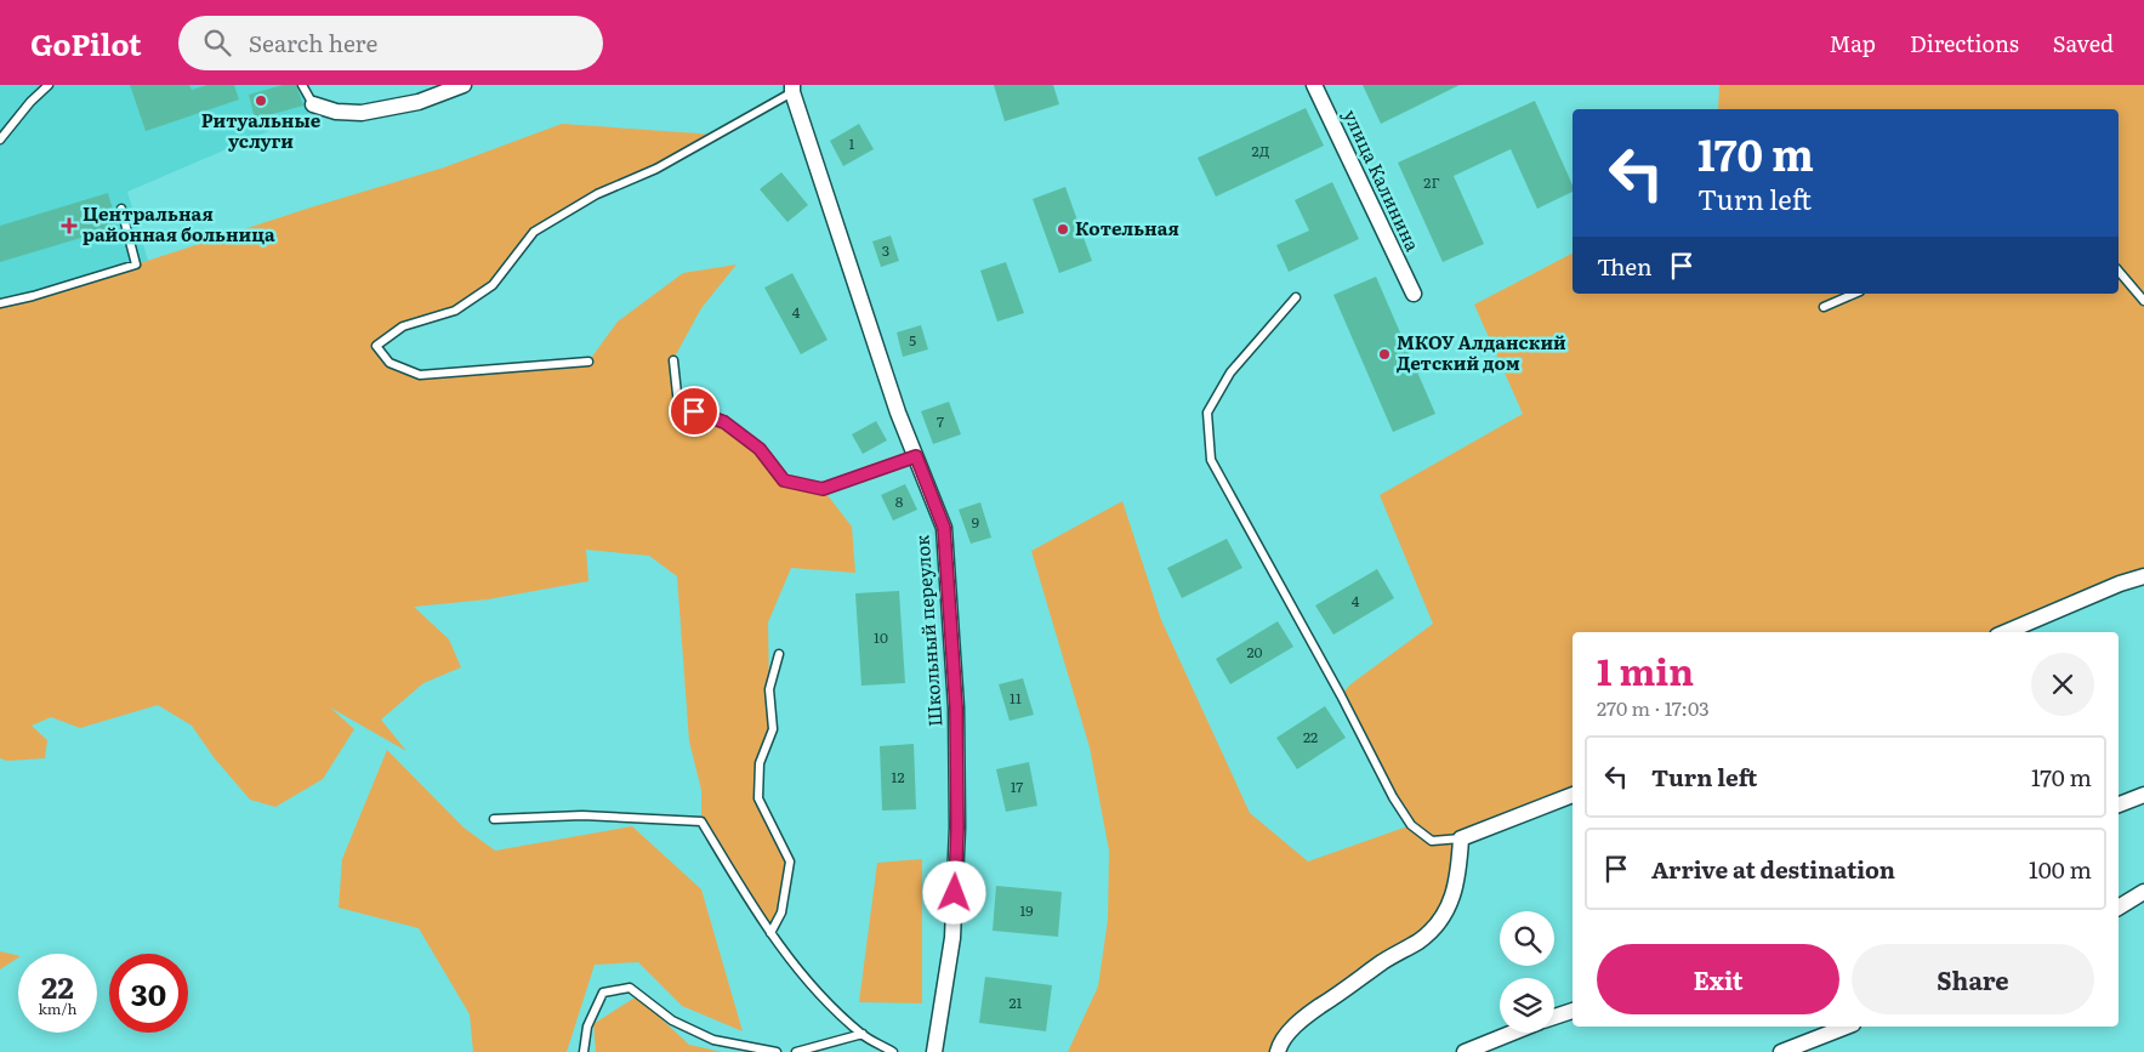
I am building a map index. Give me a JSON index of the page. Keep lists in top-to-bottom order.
{
  "streets": {
    "street": ["улица Калинина", "Школьный переулок"]
  },
  "places": {
    "other": ["Ритуальные услуги", "Котельная", "МКОУ Алданский Детский дом"],
    "health": ["Центральная районная больница"]
  },
  "house_numbers": [
    "1",
    "2Д",
    "2Г",
    "3",
    "4",
    "5",
    "7",
    "8",
    "9",
    "4",
    "10",
    "20",
    "11",
    "22",
    "12",
    "17",
    "19",
    "21"
  ],
  "page": {
    "header": "GoPilot",
    "search": "Search here",
    "nav": ["Map", "Directions", "Saved"],
    "turn": ["170 m", "Turn left"],
    "then": "Then",
    "heading": ["1 min", "270 m · 17:03"],
    "list": [
      {
        "name": "Turn left",
        "value": "170 m"
      },
      {
        "name": "Arrive at destination",
        "value": "100 m"
      }
    ],
    "buttons": ["Exit", "Share"],
    "speed": "22 km/h",
    "limit": "30"
  }
}
